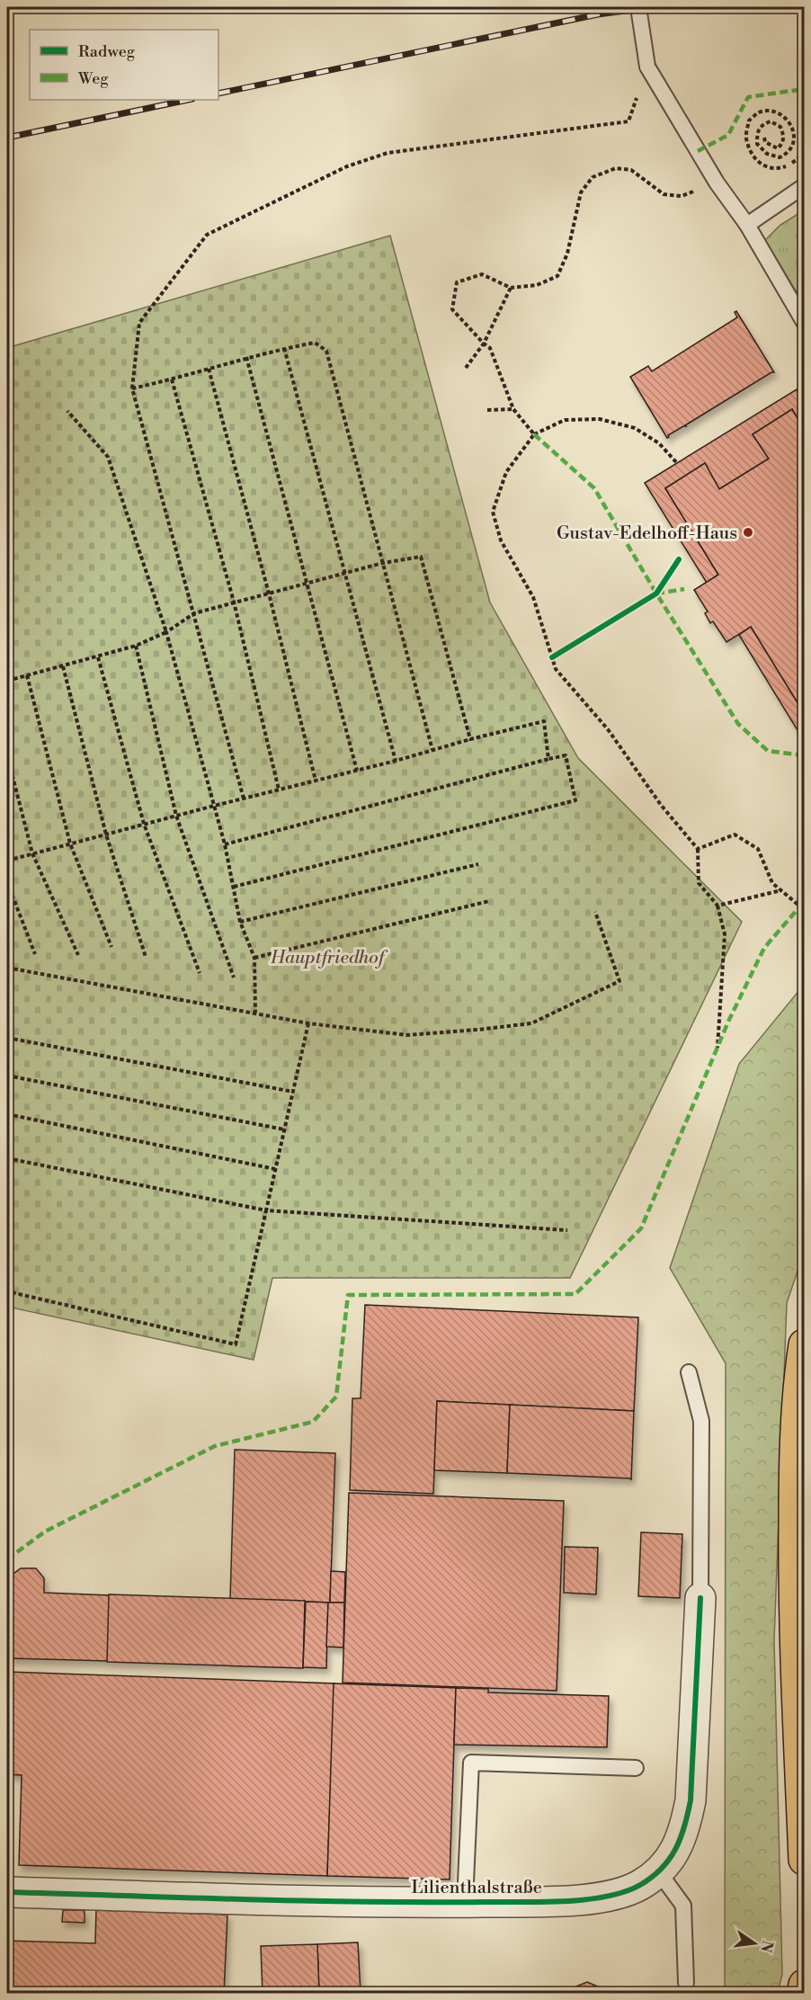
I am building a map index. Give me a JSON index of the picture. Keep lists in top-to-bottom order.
{
  "streets": {
    "street": ["Lilienthalstraße"]
  },
  "parks": ["Hauptfriedhof"],
  "places": ["Gustav-Edelhoff-Haus"],
  "legend": ["Radweg", "Weg"],
  "north": "right"
}
